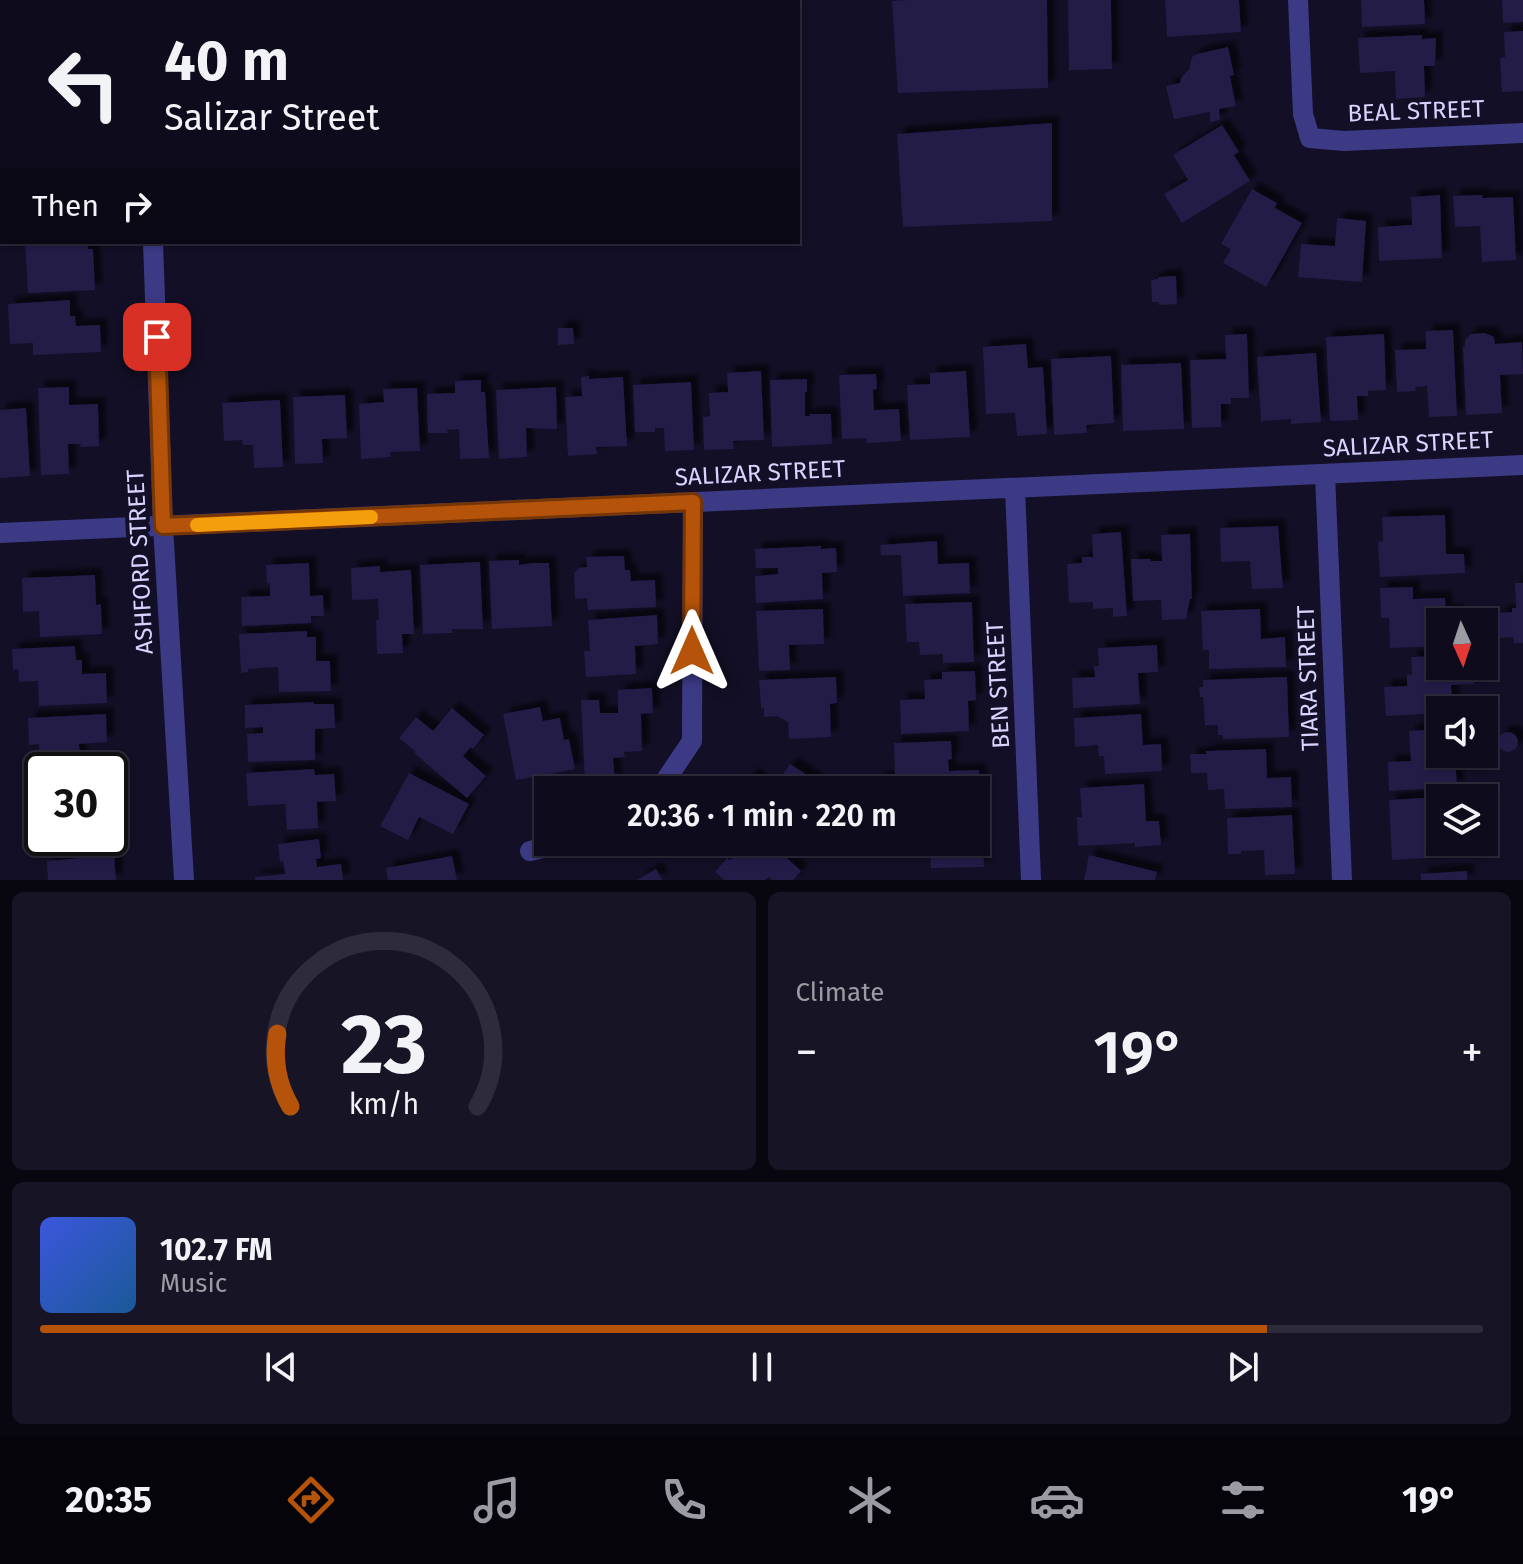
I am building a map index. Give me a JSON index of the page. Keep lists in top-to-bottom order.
{
  "streets": {
    "street": [
      "BEAL STREET",
      "SALIZAR STREET",
      "ASHFORD STREET",
      "TIARA STREET",
      "BEN STREET"
    ]
  },
  "crossings": [
    ["SALIZAR STREET", "ASHFORD STREET"],
    ["SALIZAR STREET", "TIARA STREET"],
    ["SALIZAR STREET", "BEN STREET"]
  ],
  "north": "bottom",
  "page": {
    "turn": ["40 m", "Salizar Street"],
    "then": "Then",
    "limit": "30",
    "trip": "20:36 · 1 min · 220 m",
    "tile": "Climate",
    "heat": ["−", "19°", "+"],
    "song": ["102.7 FM", "Music"],
    "tabs": ["20:35", "19°"],
    "gauge": ["23", "km/h"]
  }
}
